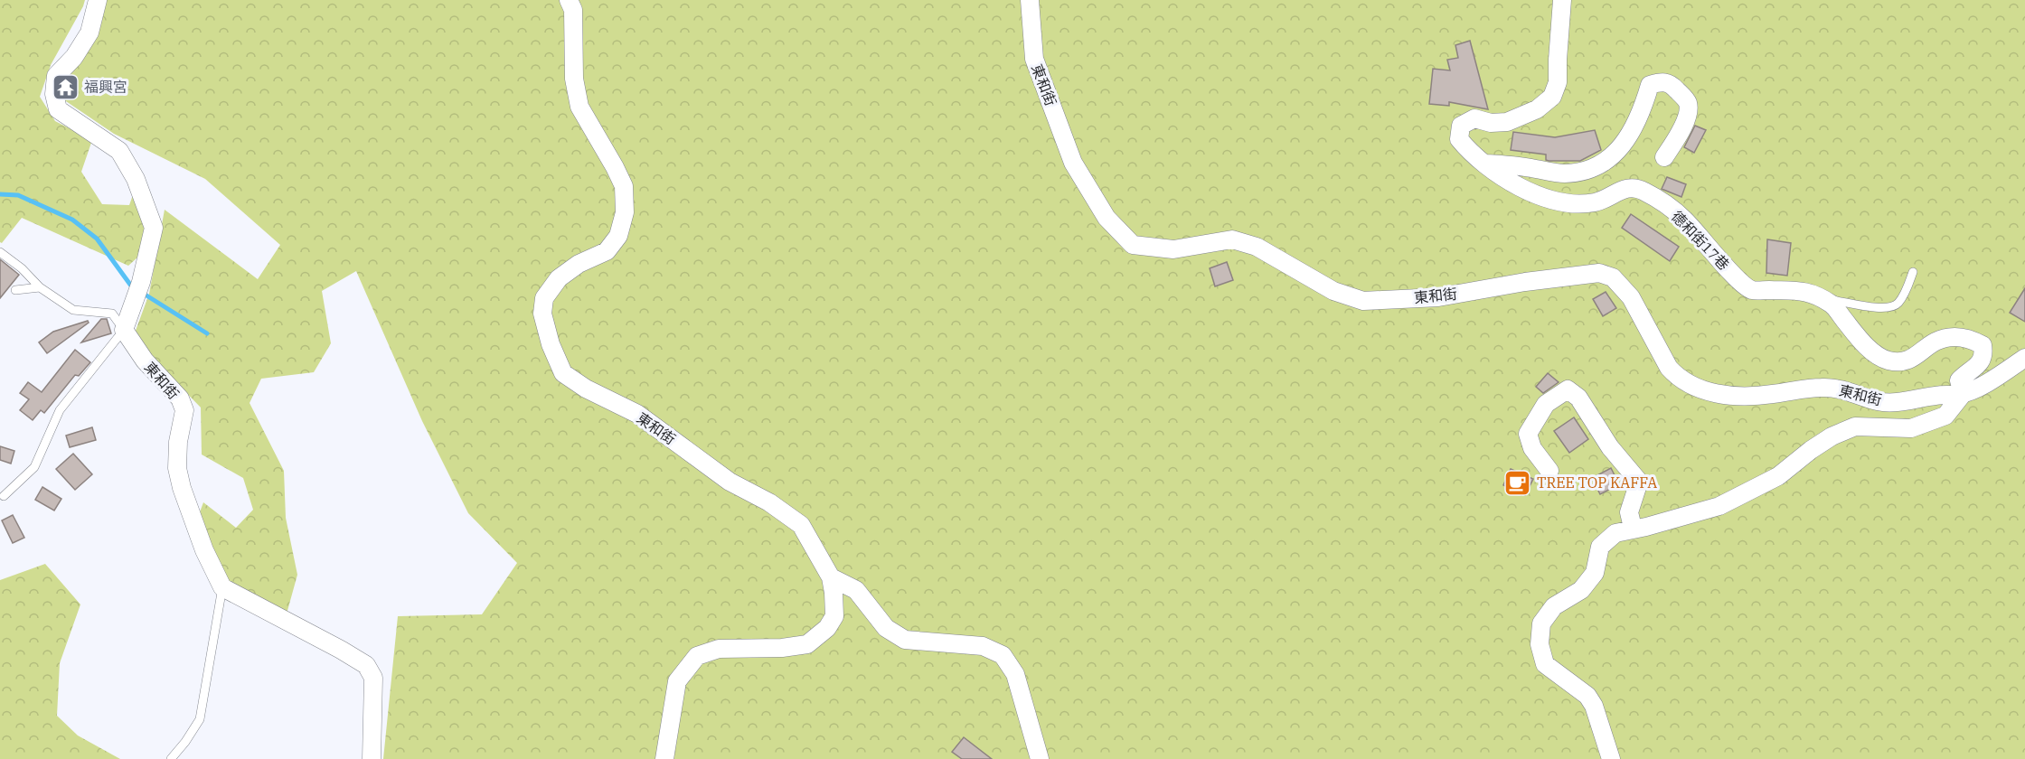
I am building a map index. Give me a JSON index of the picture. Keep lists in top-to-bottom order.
{
  "streets": {
    "street": ["東和街", "德和街17巷"]
  },
  "crossings": [
    ["東和街", "德和街17巷"]
  ],
  "places": {
    "temple": ["福興宮"],
    "cafe": ["TREE TOP KAFFA"]
  }
}
